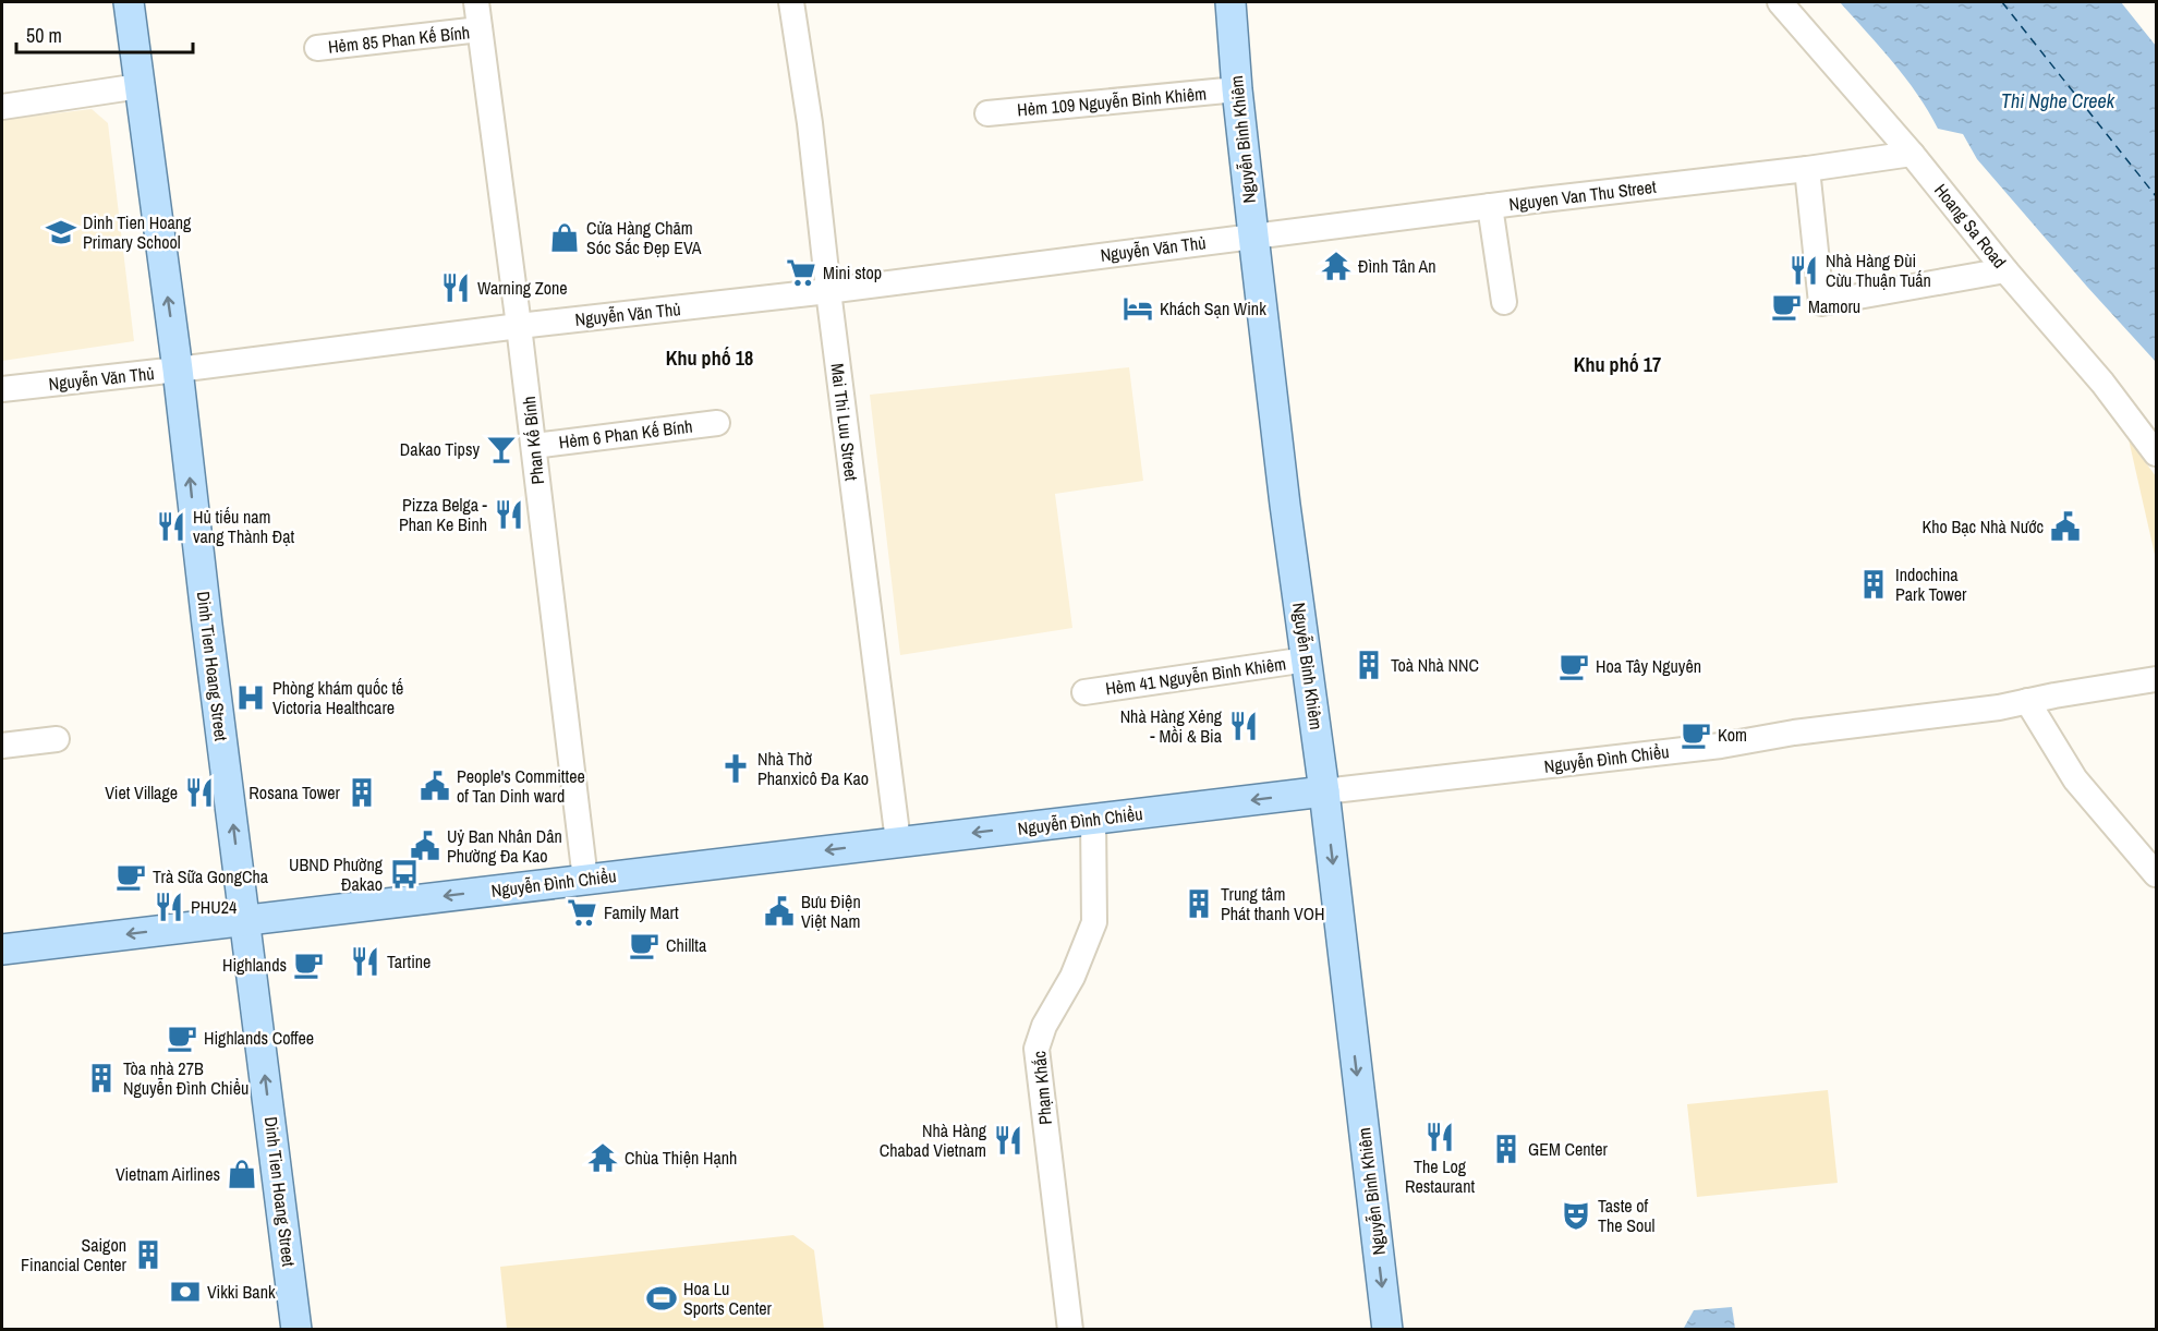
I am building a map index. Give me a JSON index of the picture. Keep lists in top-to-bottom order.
{
  "streets": {
    "main road": ["Nguyễn Bỉnh Khiêm", "Dinh Tien Hoang Street", "Nguyễn Đình Chiểu"],
    "street": [
      "Hẻm 85 Phan Kế Bính",
      "Hẻm 109 Nguyễn Bỉnh Khiêm",
      "Nguyen Van Thu Street",
      "Hoang Sa Road",
      "Nguyễn Văn Thủ",
      "Mai Thi Luu Street",
      "Hẻm 6 Phan Kế Bính",
      "Phan Kế Bính",
      "Hẻm 41 Nguyễn Bỉnh Khiêm",
      "Phạm Khắc"
    ]
  },
  "crossings": [
    ["Hẻm 85 Phan Kế Bính", "Phan Kế Bính"],
    ["Hẻm 109 Nguyễn Bỉnh Khiêm", "Nguyễn Bỉnh Khiêm"],
    ["Nguyễn Bỉnh Khiêm", "Nguyen Van Thu Street"],
    ["Nguyễn Bỉnh Khiêm", "Nguyễn Văn Thủ"],
    ["Nguyễn Bỉnh Khiêm", "Hẻm 41 Nguyễn Bỉnh Khiêm"],
    ["Nguyễn Bỉnh Khiêm", "Nguyễn Đình Chiểu"],
    ["Nguyen Van Thu Street", "Hoang Sa Road"],
    ["Nguyen Van Thu Street", "Nguyễn Văn Thủ"],
    ["Nguyễn Văn Thủ", "Mai Thi Luu Street"],
    ["Nguyễn Văn Thủ", "Phan Kế Bính"],
    ["Nguyễn Văn Thủ", "Dinh Tien Hoang Street"],
    ["Mai Thi Luu Street", "Nguyễn Đình Chiểu"],
    ["Hẻm 6 Phan Kế Bính", "Phan Kế Bính"],
    ["Phan Kế Bính", "Nguyễn Đình Chiểu"],
    ["Dinh Tien Hoang Street", "Nguyễn Đình Chiểu"],
    ["Nguyễn Đình Chiểu", "Phạm Khắc"]
  ],
  "one_way": ["Nguyễn Bỉnh Khiêm", "Dinh Tien Hoang Street", "Nguyễn Đình Chiểu"],
  "districts": ["Khu phố 18", "Khu phố 17"],
  "water": ["Thi Nghe Creek"],
  "places": {
    "school or university": ["Dinh Tien Hoang Primary School"],
    "shop": ["Cửa Hàng Chăm Sóc Sắc Đẹp EVA", "Vietnam Airlines"],
    "temple": ["Đình Tân An", "Chùa Thiện Hạnh"],
    "restaurant": [
      "Nhà Hàng Đùi Cừu Thuận Tuấn",
      "Warning Zone",
      "Pizza Belga - Phan Ke Binh",
      "Hủ tiếu nam vang Thành Đạt",
      "Nhà Hàng Xẻng - Mồi & Bia",
      "Viet Village",
      "PHU24",
      "Tartine",
      "The Log Restaurant",
      "Nhà Hàng Chabad Vietnam"
    ],
    "supermarket": ["Mini stop", "Family Mart"],
    "cafe": [
      "Mamoru",
      "Hoa Tây Nguyên",
      "Kom",
      "Trà Sữa GongCha",
      "Chillta",
      "Highlands",
      "Highlands Coffee"
    ],
    "hotel": ["Khách Sạn Wink"],
    "bar": ["Dakao Tipsy"],
    "public building": [
      "Kho Bạc Nhà Nước",
      "People's Committee of Tan Dinh ward",
      "Uỷ Ban Nhân Dân Phường Đa Kao",
      "Bưu Điện Việt Nam"
    ],
    "building": [
      "Indochina Park Tower",
      "Toà Nhà NNC",
      "Rosana Tower",
      "Trung tâm Phát thanh VOH",
      "Tòa nhà 27B Nguyễn Đình Chiểu",
      "GEM Center",
      "Saigon Financial Center"
    ],
    "hospital": ["Phòng khám quốc tế Victoria Healthcare"],
    "church": ["Nhà Thờ Phanxicô Đa Kao"],
    "bus stop": ["UBND Phường Đakao"],
    "theatre": ["Taste of The Soul"],
    "bank": ["Vikki Bank"],
    "sports": ["Hoa Lu Sports Center"]
  },
  "scale_bar": "50 m"
}
